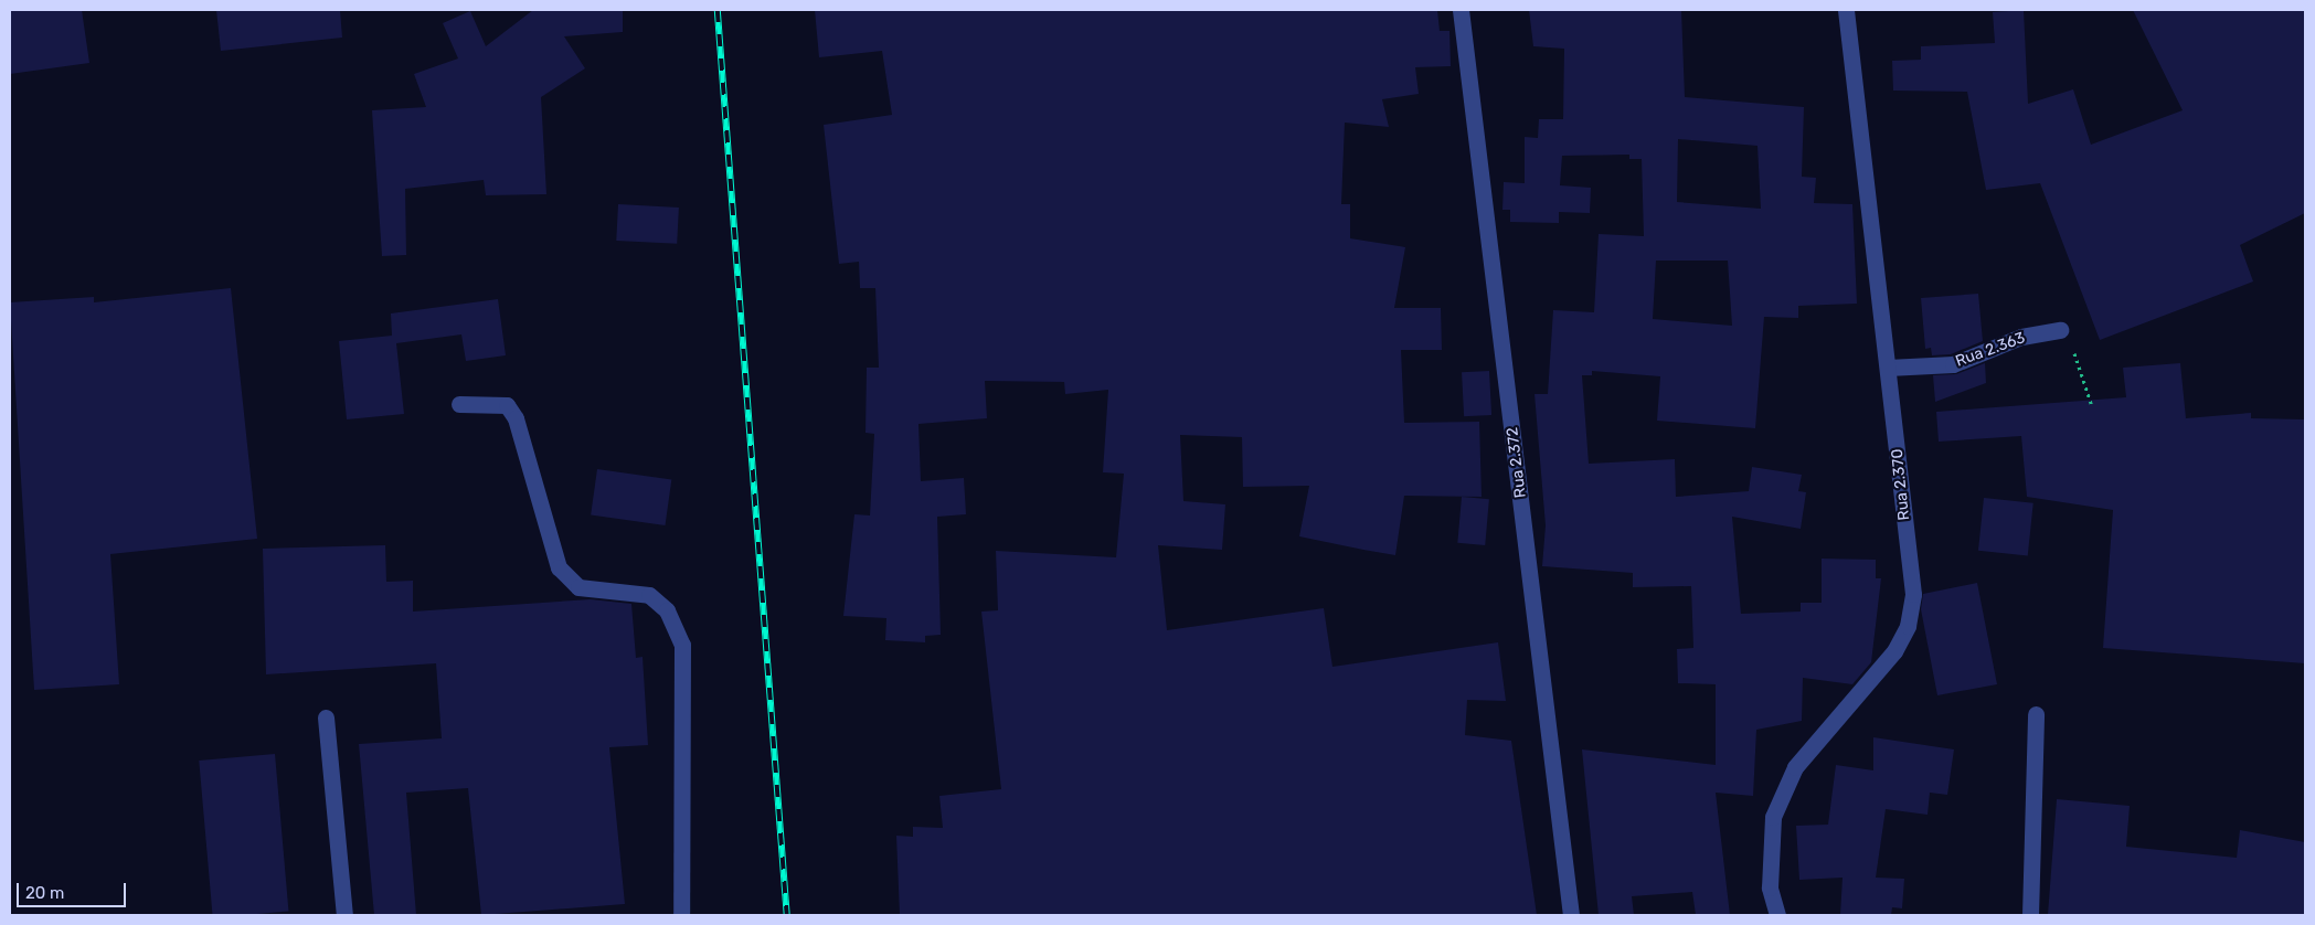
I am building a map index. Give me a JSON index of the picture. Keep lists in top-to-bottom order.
{
  "streets": {
    "street": ["Rua 2.363", "Rua 2.372", "Rua 2.370"]
  },
  "crossings": [
    ["Rua 2.363", "Rua 2.370"]
  ],
  "scale_bar": "20 m"
}
